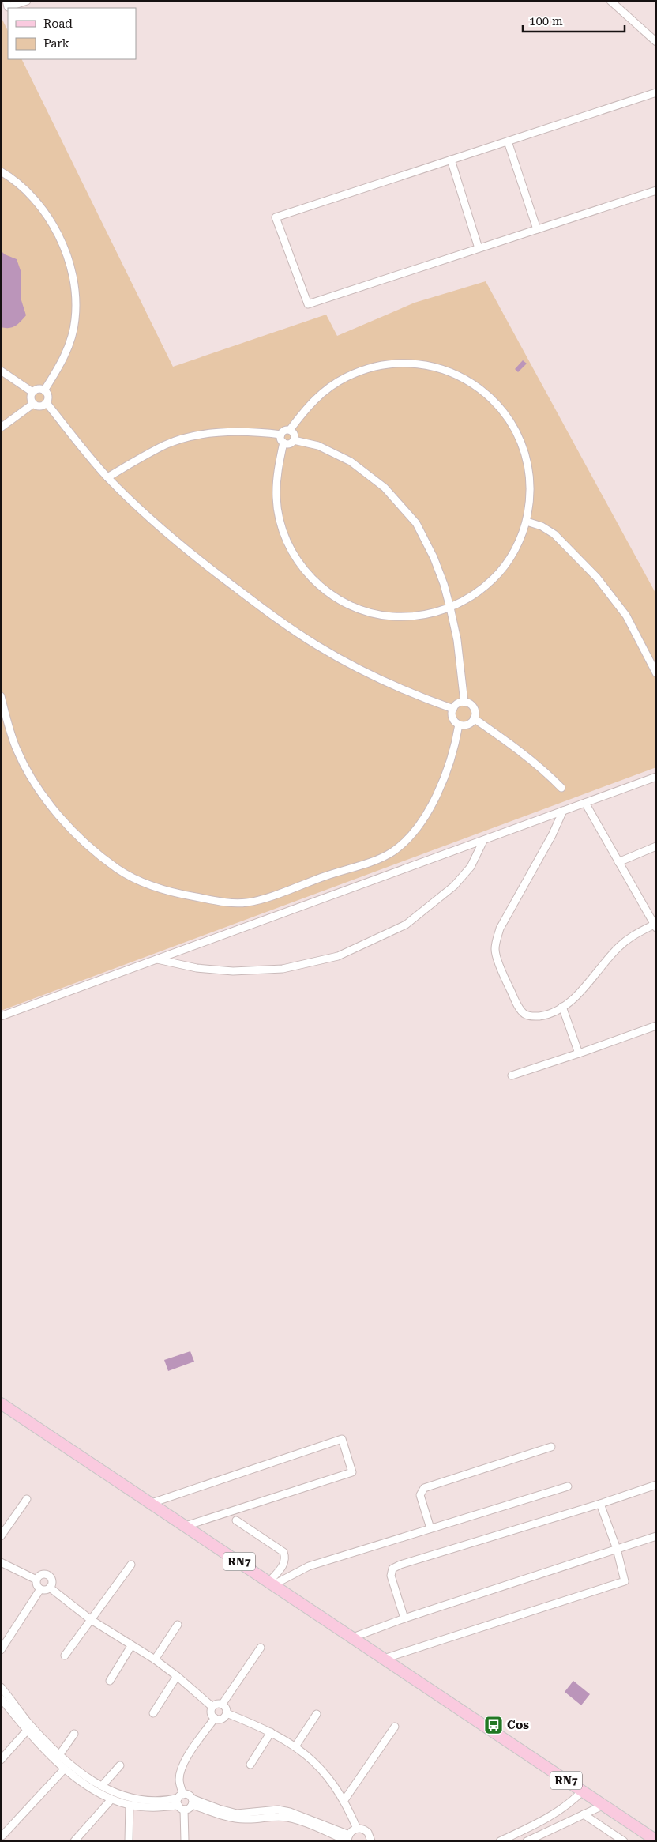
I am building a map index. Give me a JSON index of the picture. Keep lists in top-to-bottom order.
{
  "streets": {
    "main road": ["RN7"]
  },
  "places": {
    "bus stop": ["Cos"]
  },
  "legend": ["Road", "Park"],
  "scale_bar": "100 m"
}
